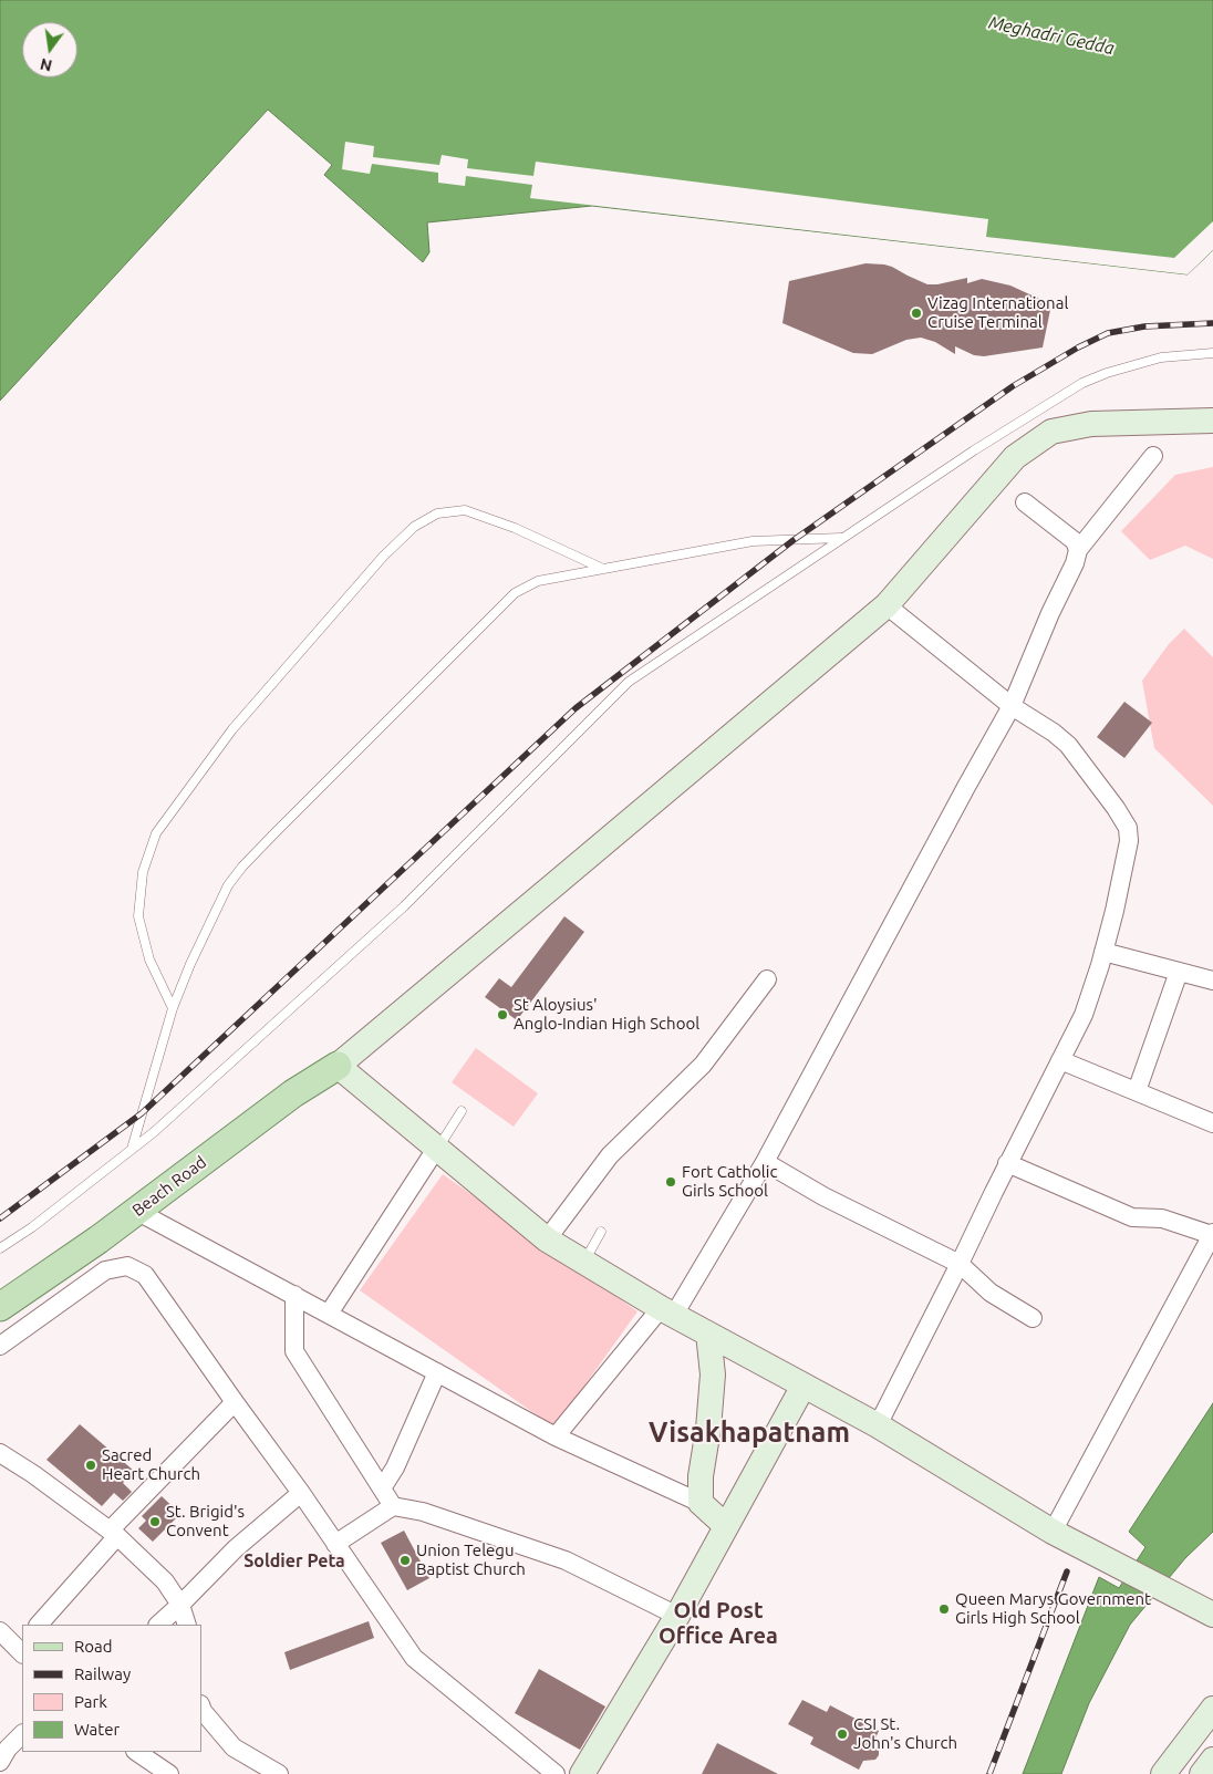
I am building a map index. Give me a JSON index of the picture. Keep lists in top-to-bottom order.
{
  "streets": {
    "main road": ["Beach Road"]
  },
  "districts": ["Visakhapatnam", "Soldier Peta", "Old Post Office Area"],
  "water": ["Meghadri Gedda"],
  "places": [
    "Vizag International Cruise Terminal",
    "St Aloysius' Anglo-Indian High School",
    "Fort Catholic Girls School",
    "Sacred Heart Church",
    "St. Brigid's Convent",
    "Union Telegu Baptist Church",
    "Queen Marys Government Girls High School",
    "CSI St. John's Church"
  ],
  "legend": [
    "Road",
    "Railway",
    "Park",
    "Water"
  ],
  "north": "bottom"
}
